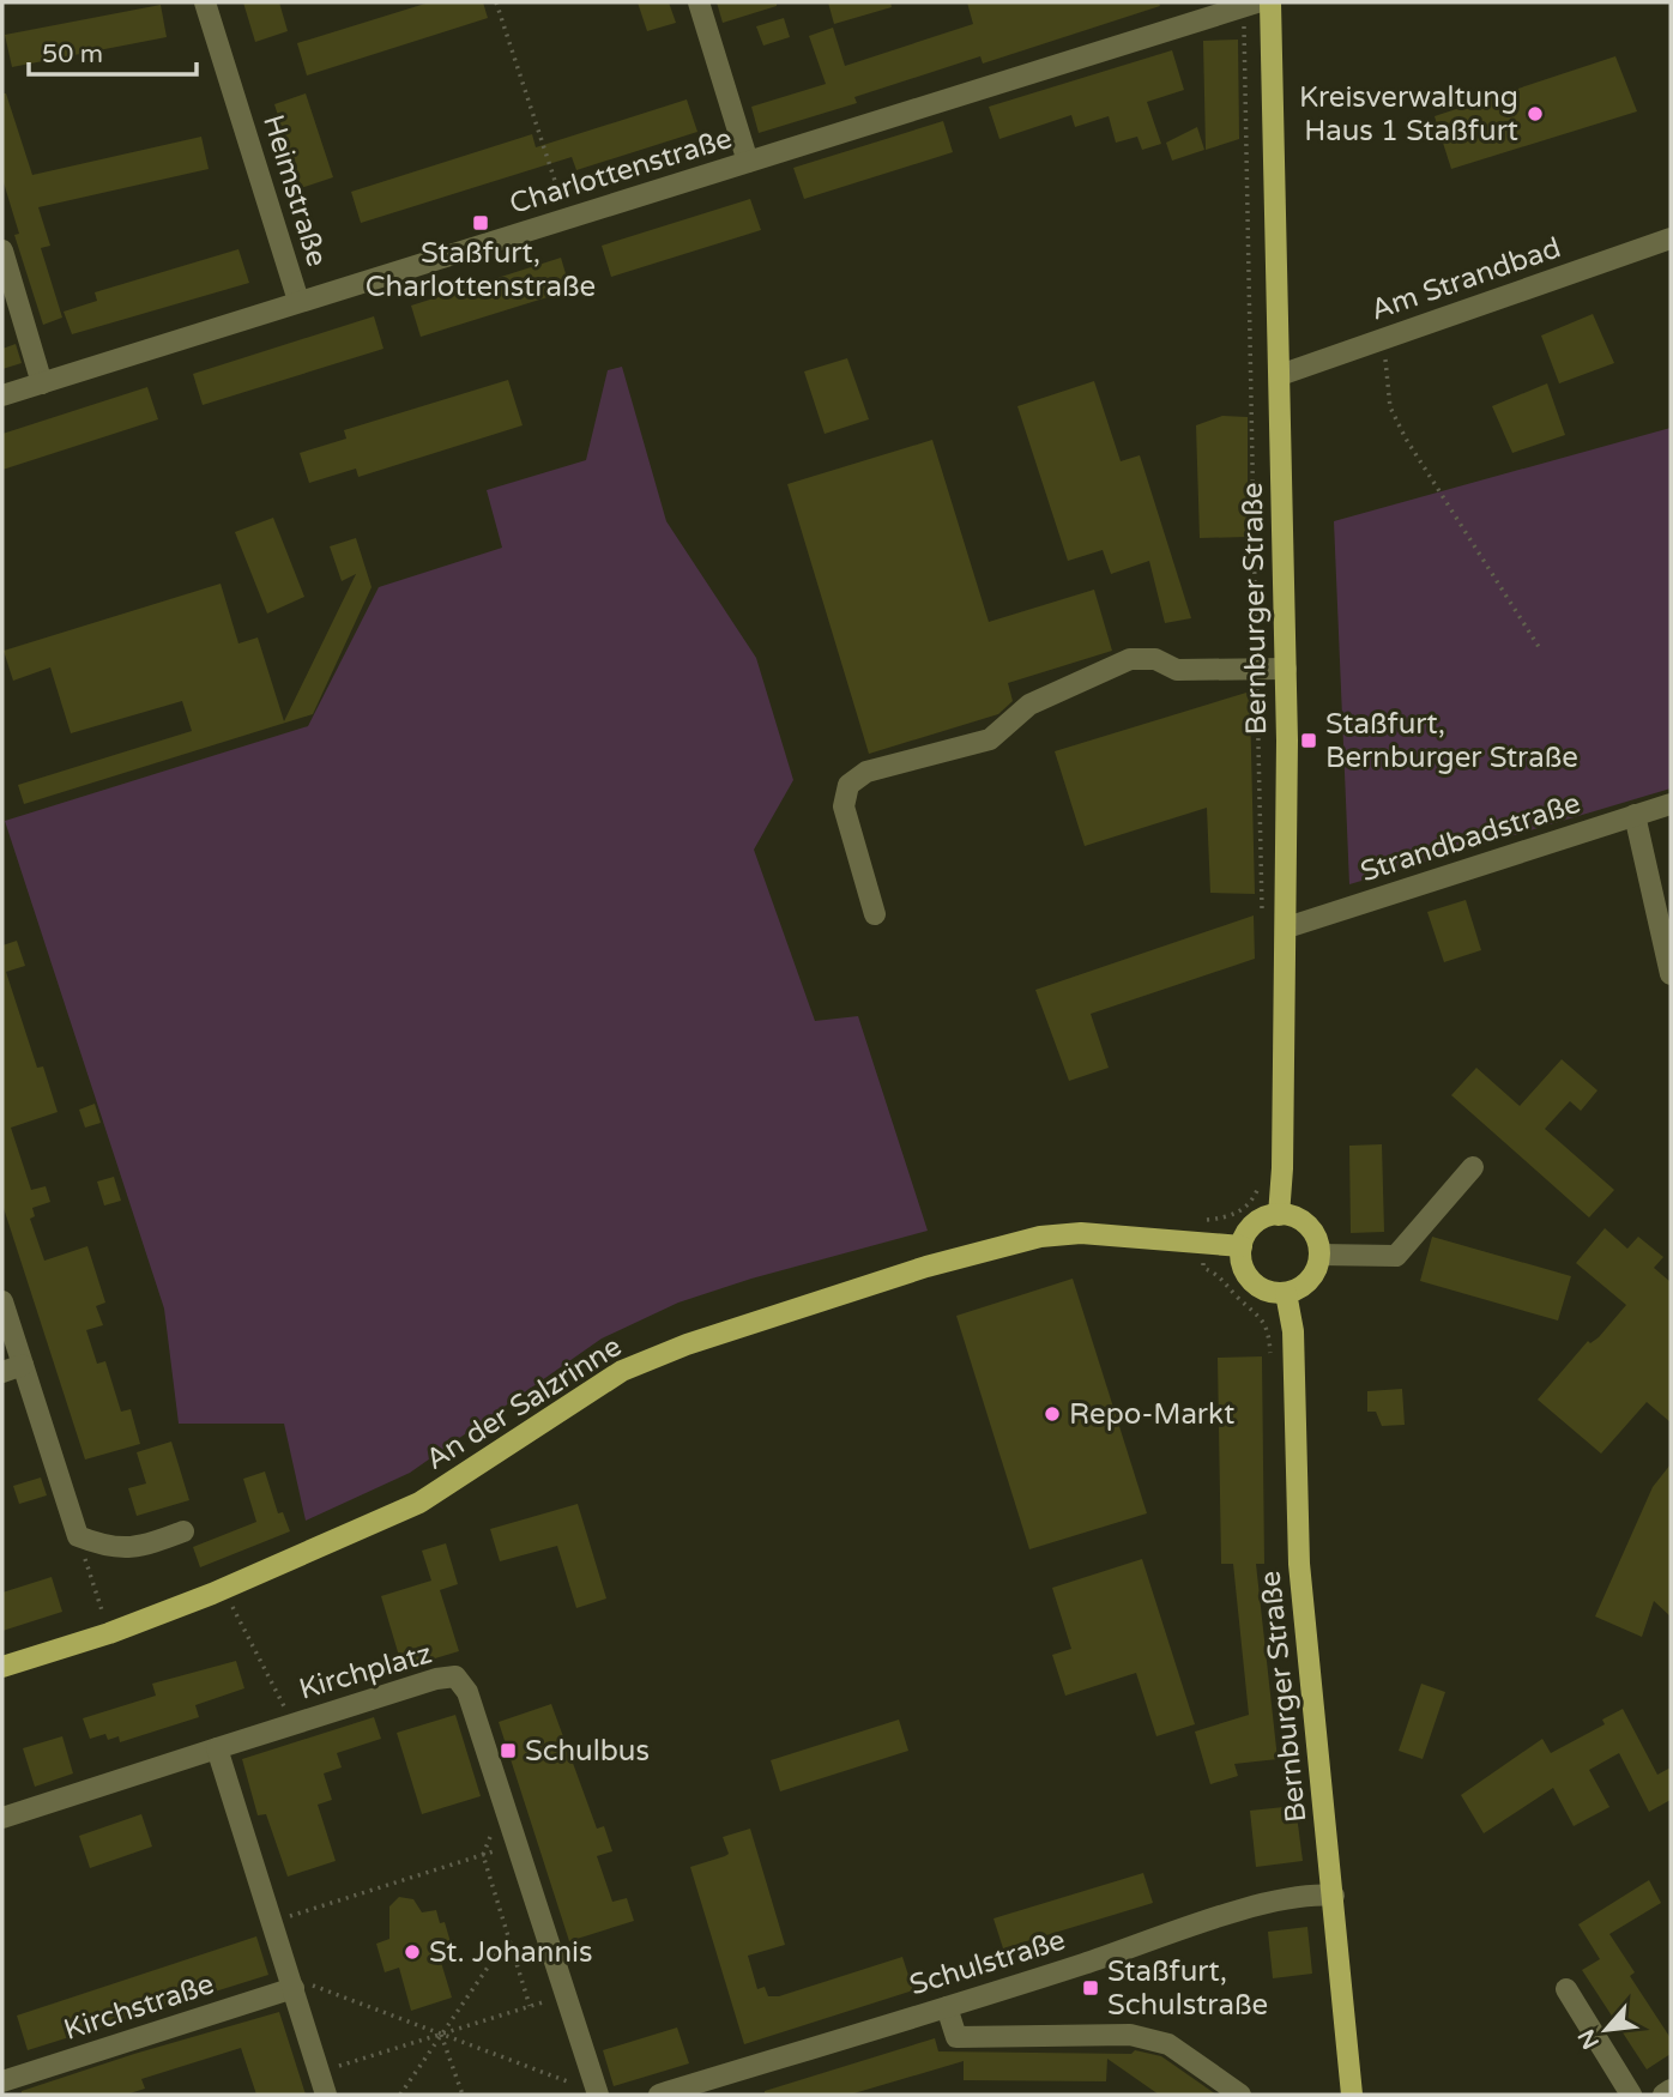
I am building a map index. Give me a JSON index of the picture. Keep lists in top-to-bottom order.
{
  "streets": {
    "main road": ["Bernburger Straße", "An der Salzrinne"],
    "street": [
      "Charlottenstraße",
      "Heimstraße",
      "Am Strandbad",
      "Strandbadstraße",
      "Kirchplatz",
      "Schulstraße",
      "Kirchstraße"
    ]
  },
  "crossings": [
    ["Charlottenstraße", "Heimstraße"],
    ["Am Strandbad", "Bernburger Straße"],
    ["Bernburger Straße", "Strandbadstraße"],
    ["Bernburger Straße", "An der Salzrinne"],
    ["Bernburger Straße", "Schulstraße"]
  ],
  "places": {
    "other": ["Kreisverwaltung Haus 1 Staßfurt", "Repo-Markt", "St. Johannis"],
    "transit": [
      "Staßfurt, Charlottenstraße",
      "Staßfurt, Bernburger Straße",
      "Schulbus",
      "Staßfurt, Schulstraße"
    ]
  },
  "scale_bar": "50 m",
  "north": "bottom left"
}
